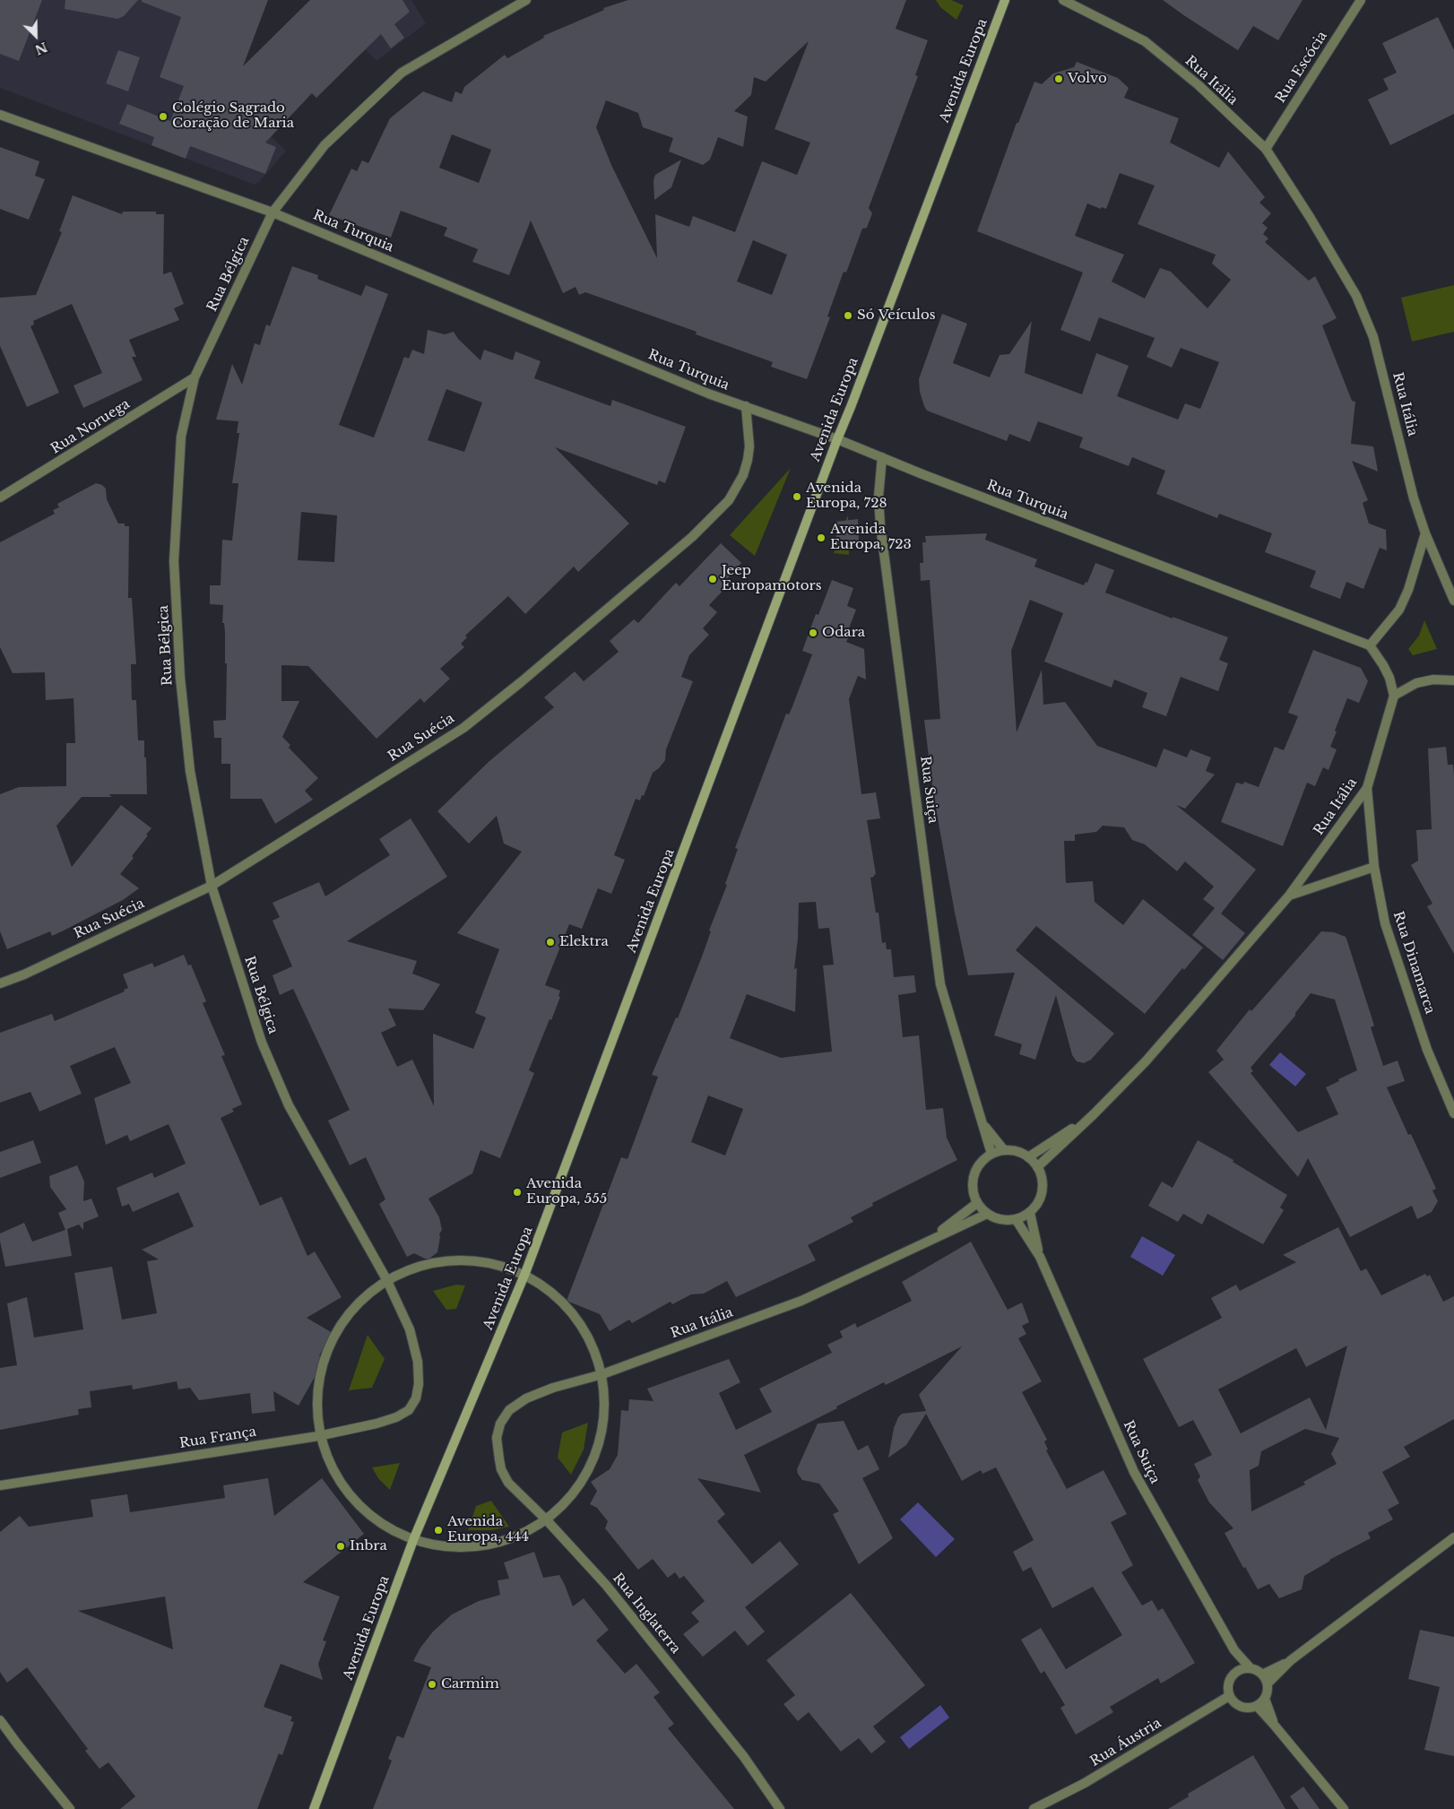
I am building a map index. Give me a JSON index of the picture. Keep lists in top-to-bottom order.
{
  "streets": {
    "main road": ["Avenida Europa"],
    "street": [
      "Rua Escócia",
      "Rua Itália",
      "Rua Turquia",
      "Rua Bélgica",
      "Rua Noruega",
      "Rua Suécia",
      "Rua Suiça",
      "Rua Dinamarca",
      "Rua França",
      "Rua Inglaterra",
      "Rua Áustria"
    ]
  },
  "crossings": [
    ["Rua Escócia", "Rua Itália"],
    ["Avenida Europa", "Rua Turquia"],
    ["Rua Itália", "Rua Suiça"],
    ["Rua Itália", "Rua Dinamarca"],
    ["Rua Itália", "Rua Inglaterra"],
    ["Rua Turquia", "Rua Bélgica"],
    ["Rua Turquia", "Rua Suécia"],
    ["Rua Turquia", "Rua Suiça"],
    ["Rua Bélgica", "Rua Noruega"],
    ["Rua Bélgica", "Rua Suécia"],
    ["Rua Bélgica", "Rua França"],
    ["Rua Suiça", "Rua Áustria"]
  ],
  "places": [
    "Volvo",
    "Colégio Sagrado Coração de Maria",
    "Só Veículos",
    "Avenida Europa, 728",
    "Avenida Europa, 723",
    "Jeep Europamotors",
    "Odara",
    "Elektra",
    "Avenida Europa, 555",
    "Avenida Europa, 444",
    "Inbra",
    "Carmim"
  ],
  "north": "bottom right"
}
